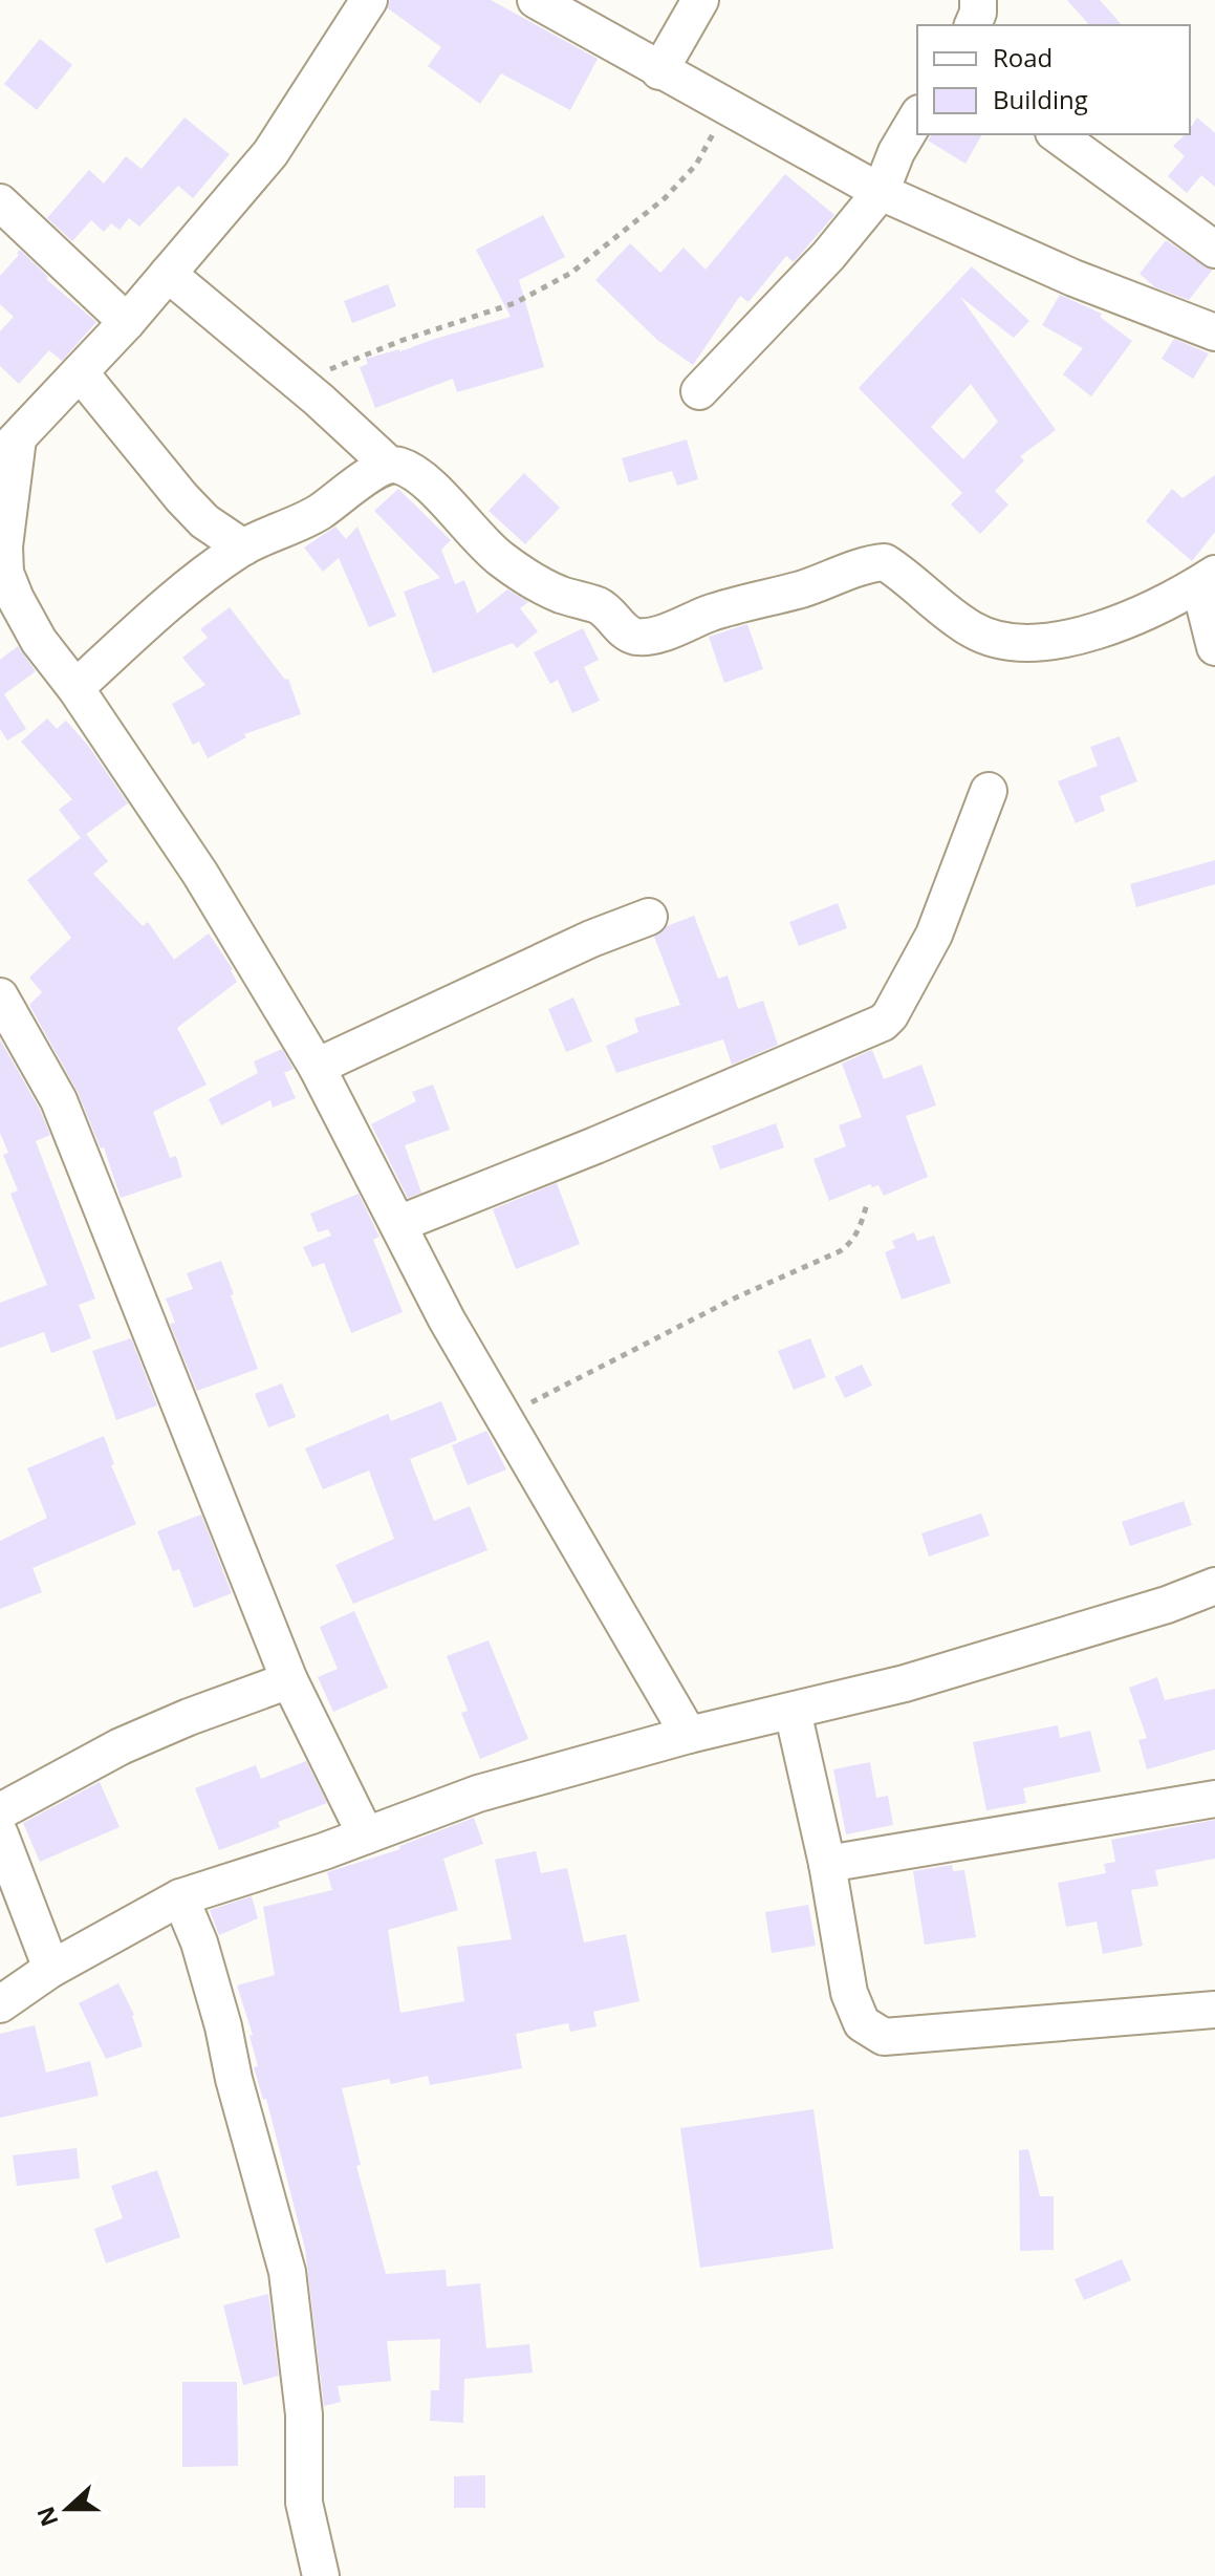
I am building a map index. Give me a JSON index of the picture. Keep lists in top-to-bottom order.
{
  "legend": ["Road", "Building"],
  "north": "left"
}
